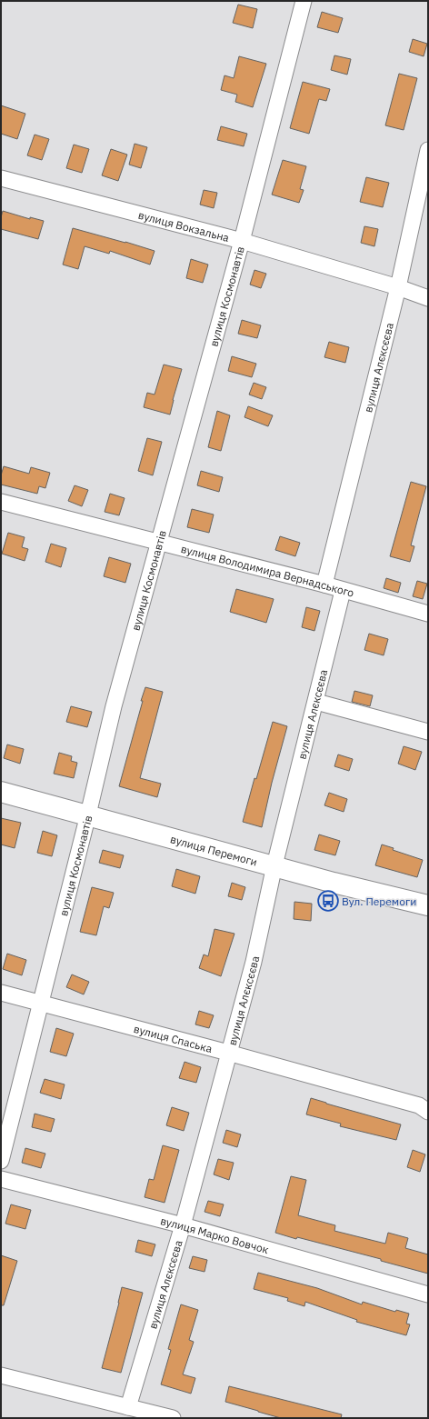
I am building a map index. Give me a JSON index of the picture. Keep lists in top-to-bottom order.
{
  "streets": {
    "main road": ["вулиця Перемоги"],
    "street": [
      "вулиця Вокзальна",
      "вулиця Космонавтів",
      "вулиця Алєксєєва",
      "вулиця Володимира Вернадського",
      "вулиця Спаська",
      "вулиця Марко Вовчок"
    ]
  },
  "crossings": [
    ["вулиця Вокзальна", "вулиця Космонавтів"],
    ["вулиця Вокзальна", "вулиця Алєксєєва"],
    ["вулиця Космонавтів", "вулиця Володимира Вернадського"],
    ["вулиця Космонавтів", "вулиця Перемоги"],
    ["вулиця Космонавтів", "вулиця Спаська"],
    ["вулиця Алєксєєва", "вулиця Володимира Вернадського"],
    ["вулиця Алєксєєва", "вулиця Перемоги"],
    ["вулиця Алєксєєва", "вулиця Спаська"],
    ["вулиця Алєксєєва", "вулиця Марко Вовчок"]
  ],
  "places": {
    "bus stop": ["Вул. Перемоги"]
  }
}
